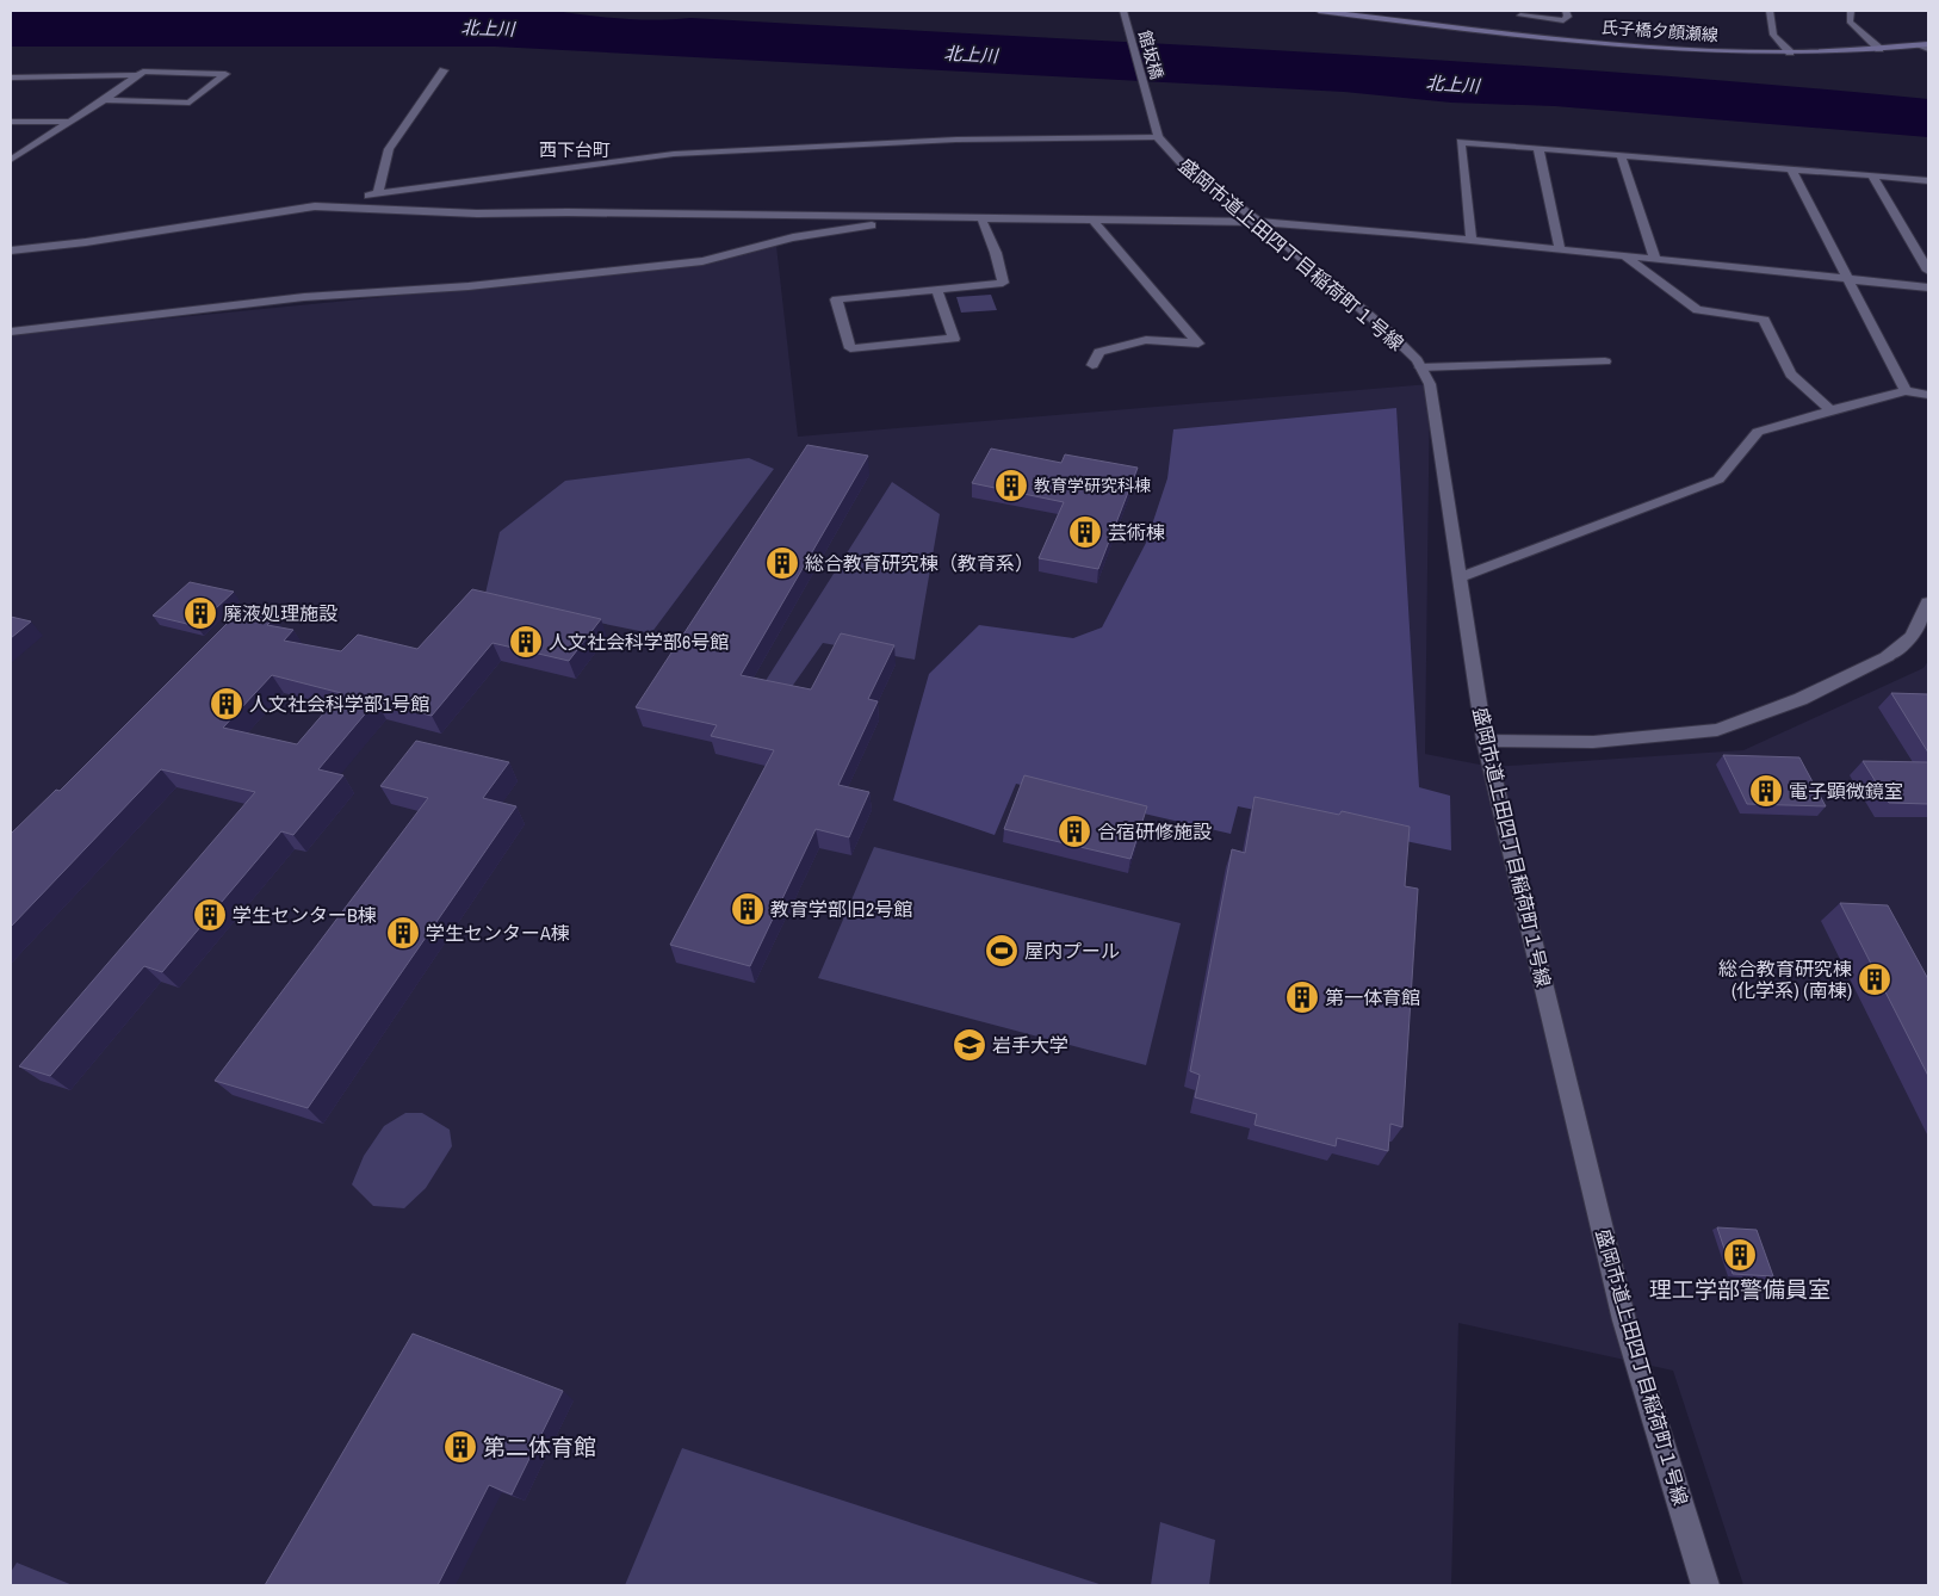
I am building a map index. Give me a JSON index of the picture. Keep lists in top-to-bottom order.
{
  "streets": {
    "main road": ["氏子橋夕顔瀬線"],
    "street": ["館坂橋", "盛岡市道上田四丁目稲荷町１号線"]
  },
  "crossings": [
    ["館坂橋", "盛岡市道上田四丁目稲荷町１号線"]
  ],
  "districts": ["西下台町"],
  "water": ["北上川"],
  "places": {
    "building": [
      "教育学研究科棟",
      "芸術棟",
      "総合教育研究棟（教育系）",
      "廃液処理施設",
      "人文社会科学部6号館",
      "人文社会科学部1号館",
      "電子顕微鏡室",
      "合宿研修施設",
      "教育学部旧2号館",
      "学生センターB棟",
      "学生センターA棟",
      "総合教育研究棟 (化学系) (南棟)",
      "第一体育館",
      "理工学部警備員室",
      "第二体育館"
    ],
    "sports": ["屋内プール"],
    "school or university": ["岩手大学"]
  }
}
